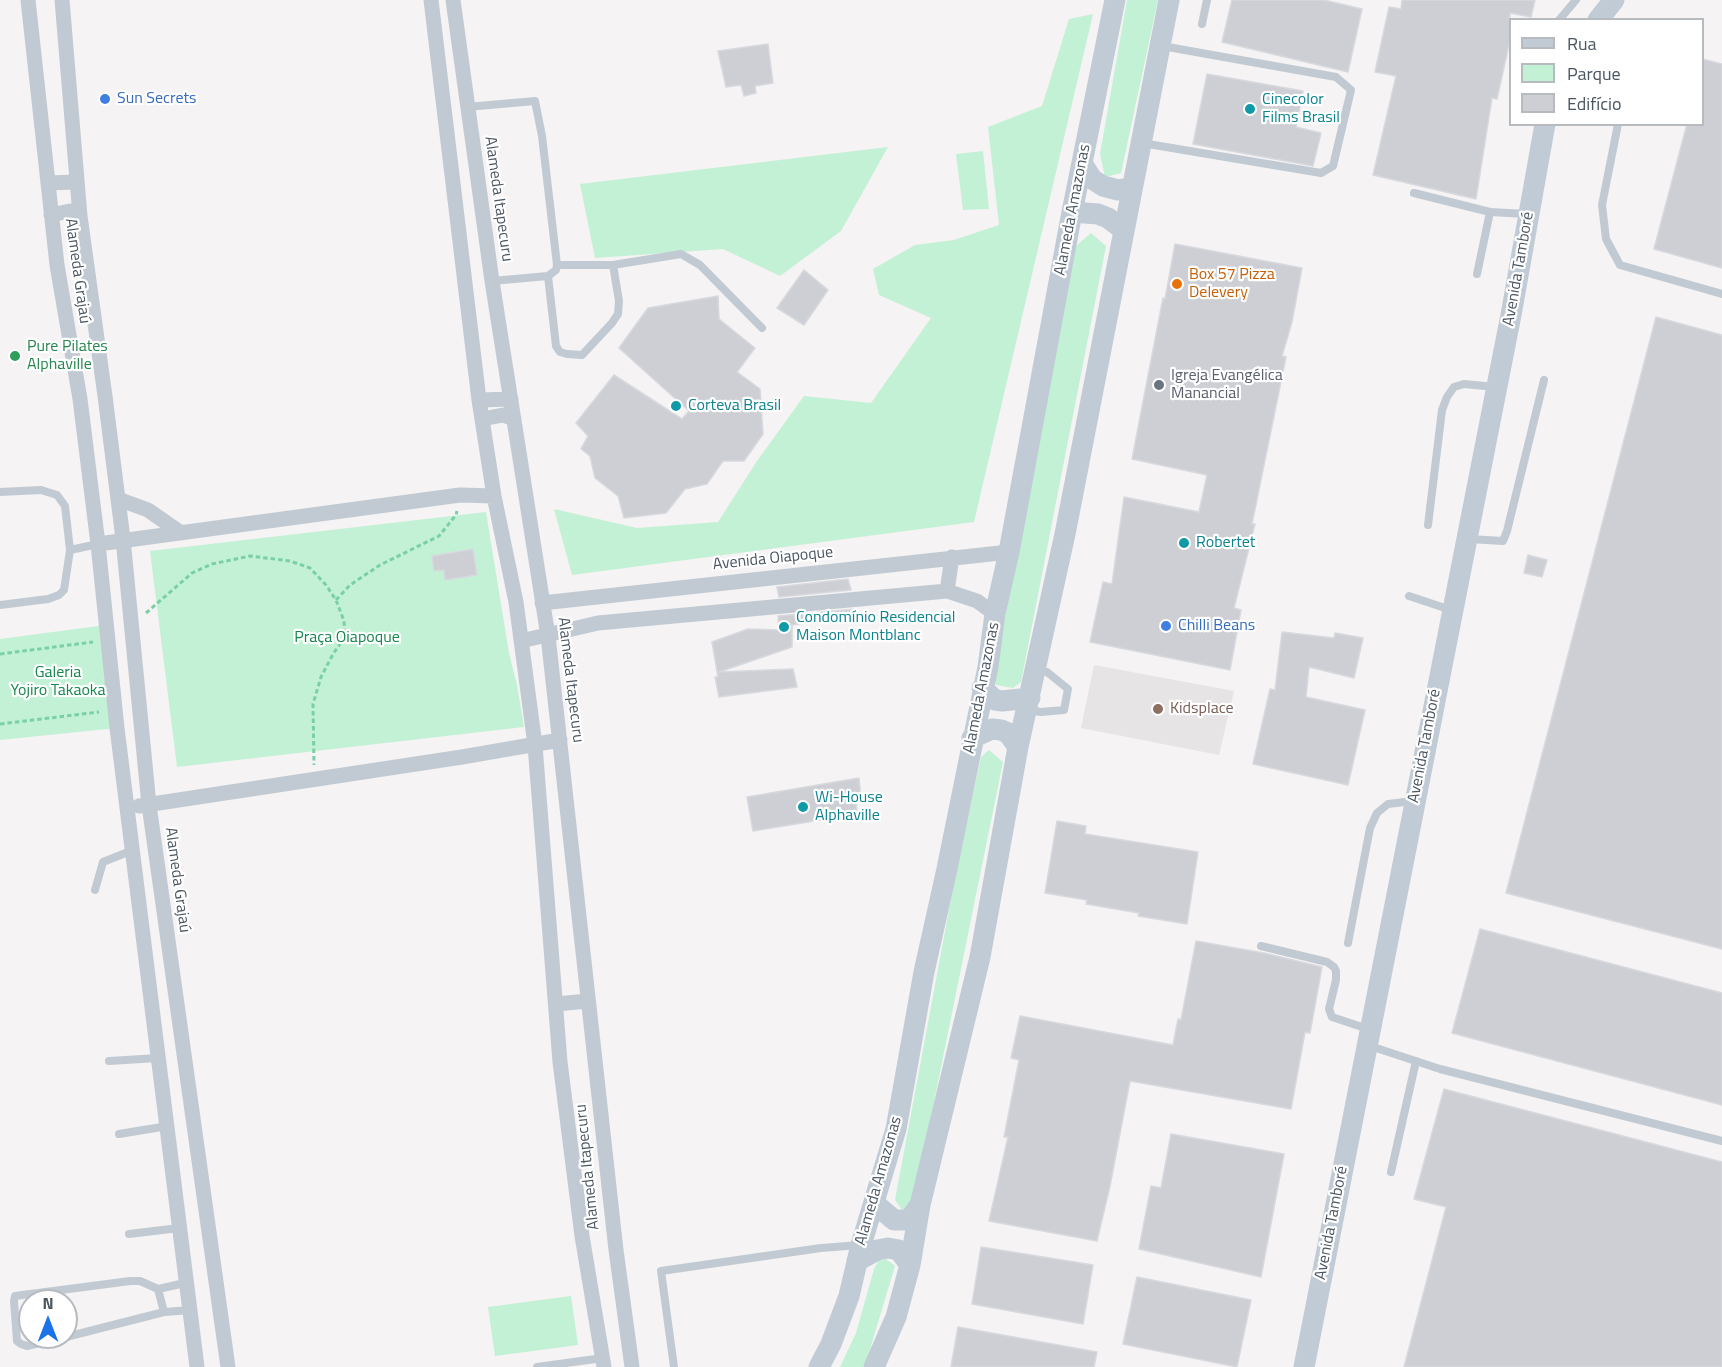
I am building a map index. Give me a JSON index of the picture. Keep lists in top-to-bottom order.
{
  "streets": {
    "main road": ["Alameda Amazonas", "Avenida Tamboré"],
    "street": ["Alameda Itapecuru", "Alameda Grajaú", "Avenida Oiapoque"]
  },
  "crossings": [
    ["Alameda Itapecuru", "Avenida Oiapoque"],
    ["Alameda Amazonas", "Avenida Oiapoque"]
  ],
  "parks": ["Praça Oiapoque", "Galeria Yojiro Takaoka"],
  "places": [
    "Sun Secrets",
    "Cinecolor Films Brasil",
    "Box 57 Pizza Delevery",
    "Pure Pilates Alphaville",
    "Igreja Evangélica Manancial",
    "Corteva Brasil",
    "Robertet",
    "Chilli Beans",
    "Condomínio Residencial Maison Montblanc",
    "Kidsplace",
    "Wi-House Alphaville"
  ],
  "legend": ["Rua", "Parque", "Edifício"],
  "north": "top"
}
